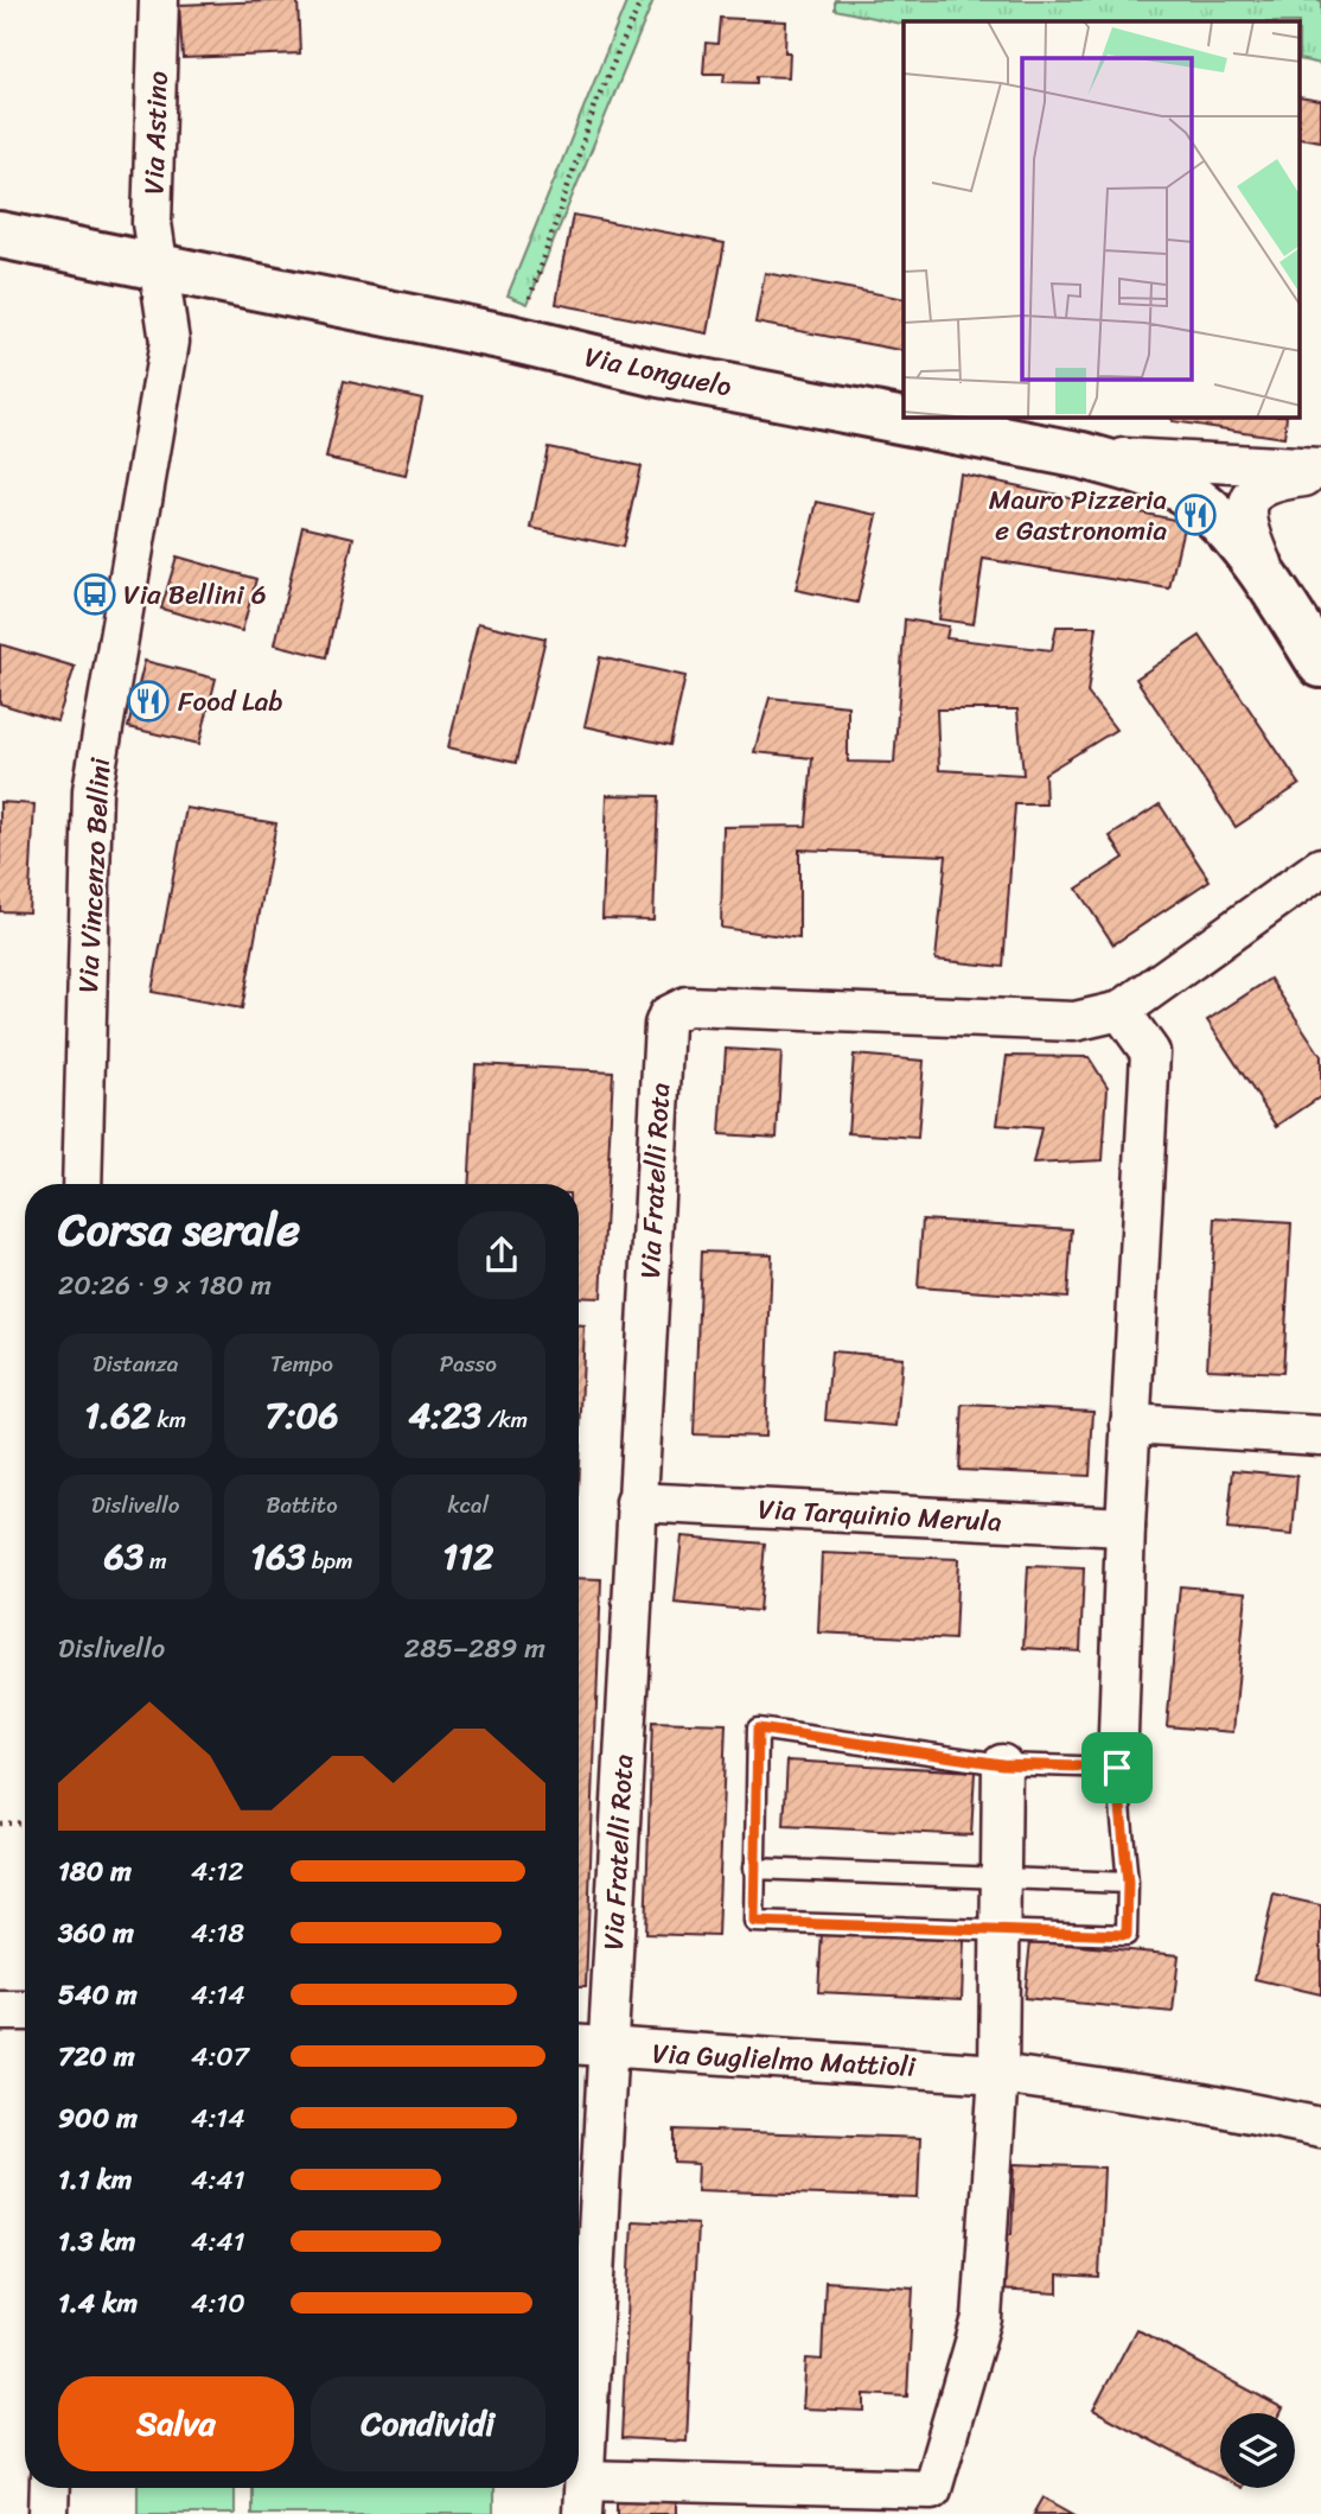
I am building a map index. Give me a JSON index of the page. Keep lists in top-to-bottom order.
{
  "streets": {
    "street": [
      "Via Astino",
      "Via Longuelo",
      "Via Vincenzo Bellini",
      "Via Fratelli Rota",
      "Via Tarquinio Merula",
      "Via Guglielmo Mattioli"
    ]
  },
  "crossings": [
    ["Via Astino", "Via Longuelo"],
    ["Via Astino", "Via Vincenzo Bellini"],
    ["Via Longuelo", "Via Vincenzo Bellini"],
    ["Via Fratelli Rota", "Via Tarquinio Merula"],
    ["Via Fratelli Rota", "Via Guglielmo Mattioli"]
  ],
  "places": {
    "restaurant": ["Mauro Pizzeria e Gastronomia", "Food Lab"],
    "bus stop": ["Via Bellini 6"]
  },
  "page": {
    "heading": ["Corsa serale", "20:26 · 9 × 180 m"],
    "stats": [
      ["Distanza", "1.62 km"],
      ["Tempo", "7:06"],
      ["Passo", "4:23 /km"],
      ["Dislivello", "63 m"],
      ["Battito", "163 bpm"],
      ["kcal", "112"]
    ],
    "chart": ["Dislivello", "285–289 m"],
    "list": [
      {
        "name": "180 m",
        "note": "4:12"
      },
      {
        "name": "360 m",
        "note": "4:18"
      },
      {
        "name": "540 m",
        "note": "4:14"
      },
      {
        "name": "720 m",
        "note": "4:07"
      },
      {
        "name": "900 m",
        "note": "4:14"
      },
      {
        "name": "1.1 km",
        "note": "4:41"
      },
      {
        "name": "1.3 km",
        "note": "4:41"
      },
      {
        "name": "1.4 km",
        "note": "4:10"
      }
    ],
    "buttons": ["Salva", "Condividi"]
  }
}
